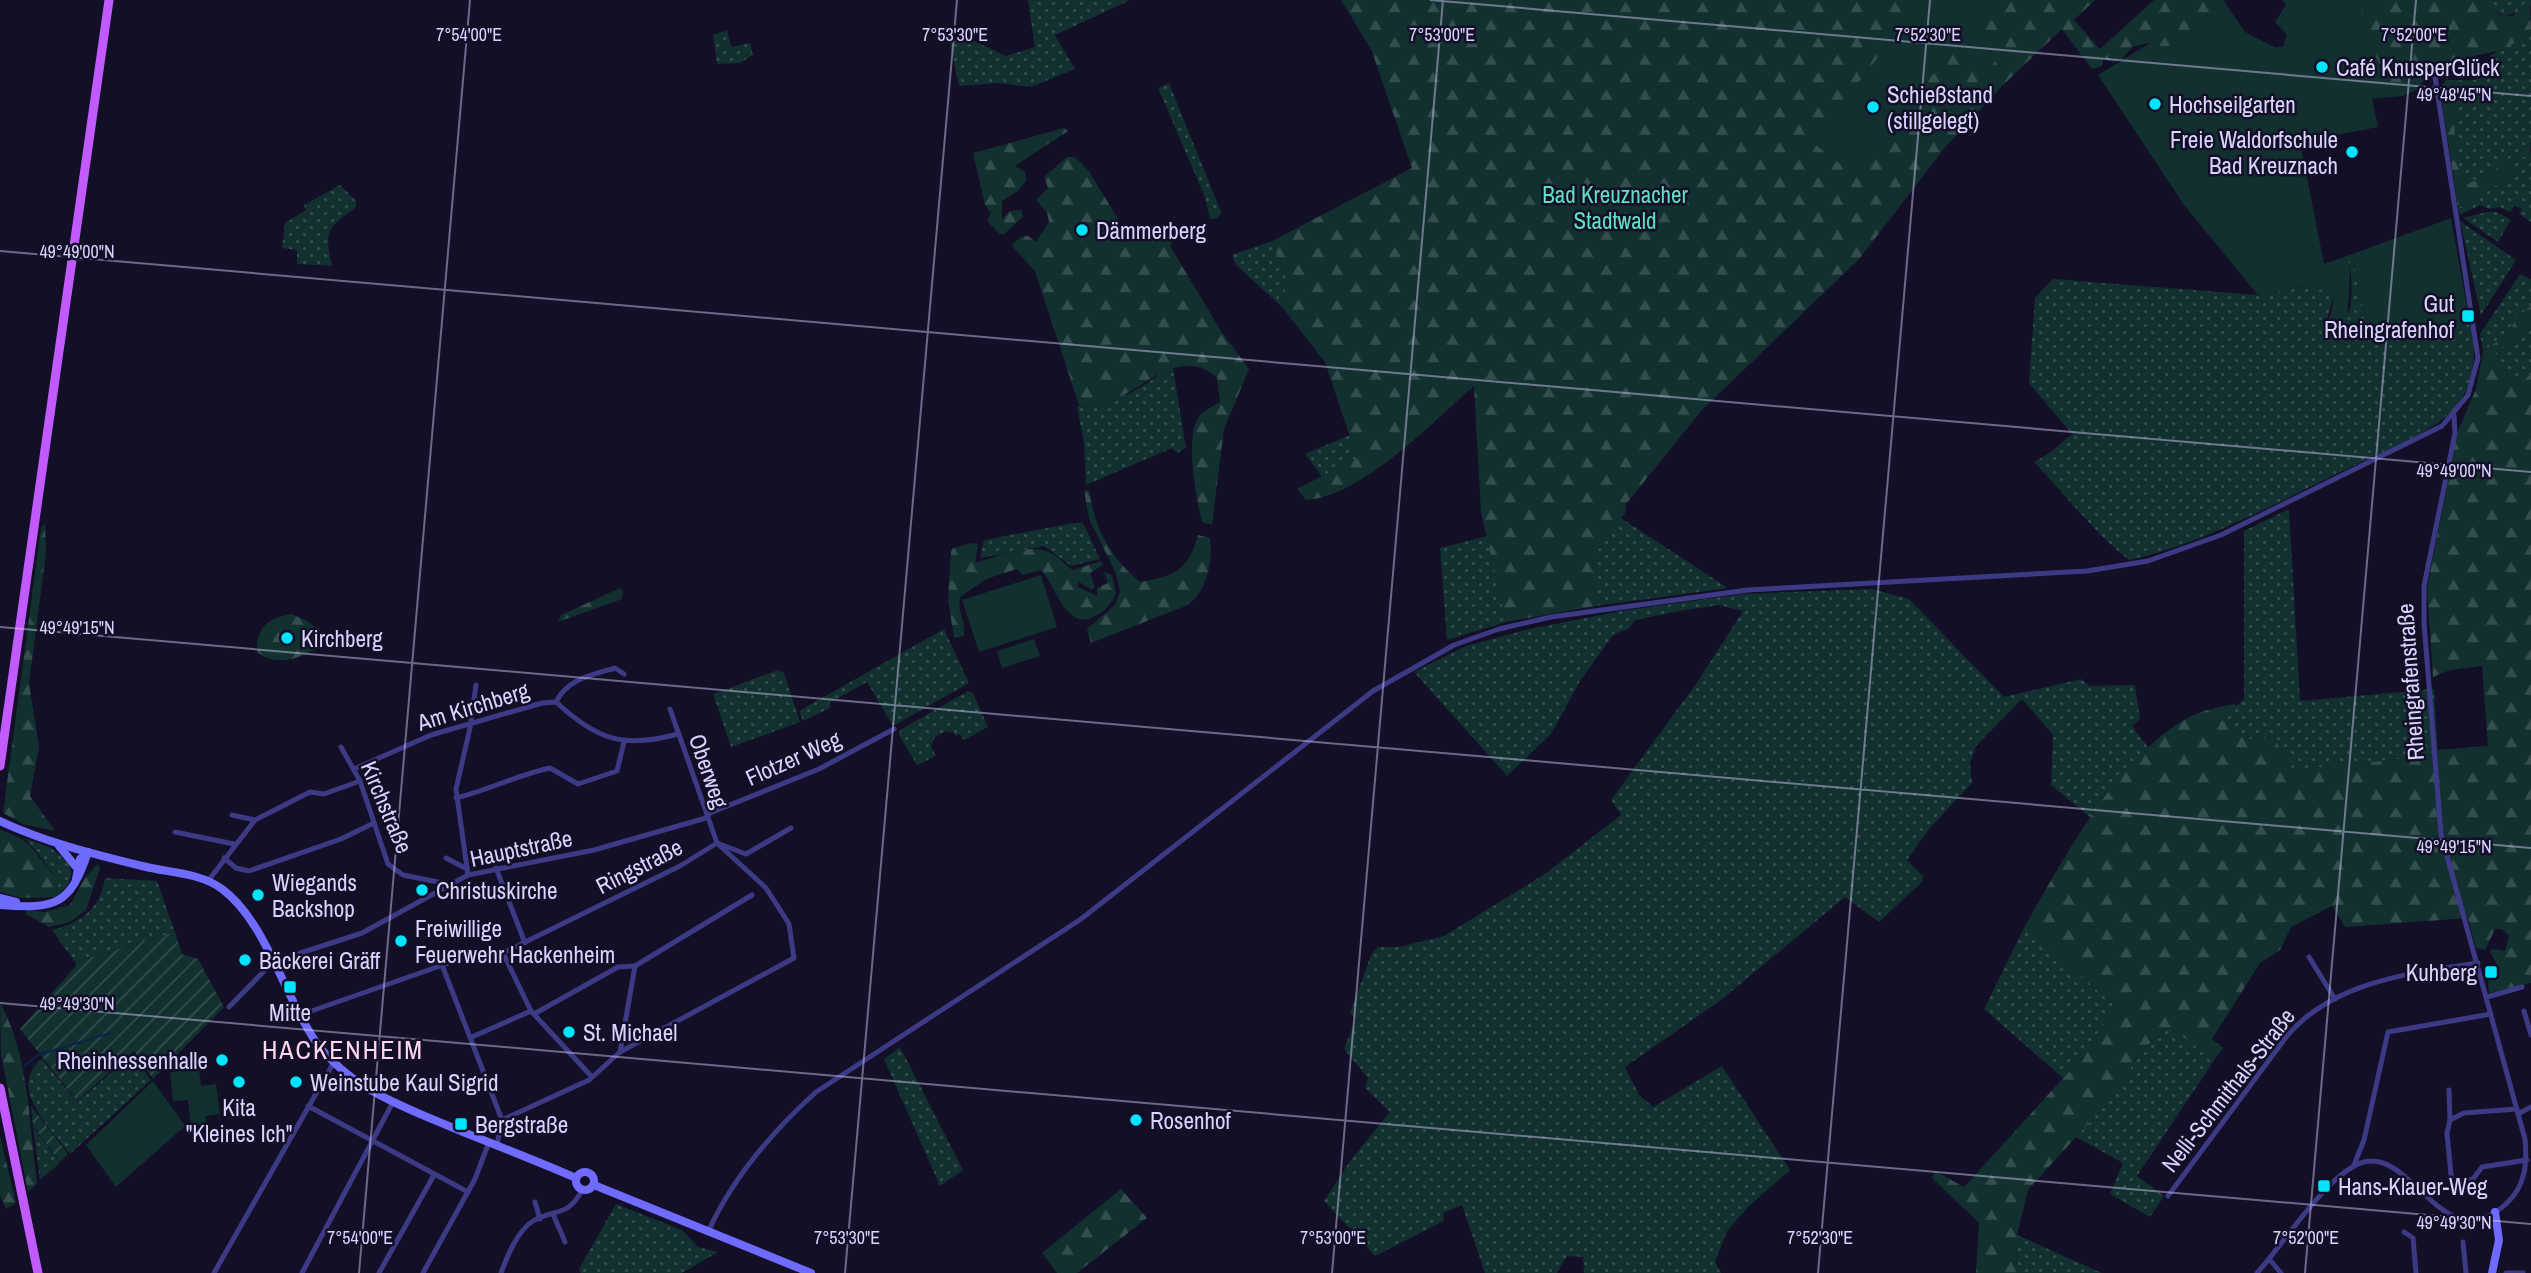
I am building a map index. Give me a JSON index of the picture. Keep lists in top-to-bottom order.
{
  "streets": {
    "street": [
      "Rheingrafenstraße",
      "Am Kirchberg",
      "Flotzer Weg",
      "Oberweg",
      "Kirchstraße",
      "Hauptstraße",
      "Ringstraße",
      "Nelli-Schmithals-Straße"
    ]
  },
  "crossings": [
    ["Rheingrafenstraße", "Nelli-Schmithals-Straße"],
    ["Am Kirchberg", "Oberweg"],
    ["Am Kirchberg", "Kirchstraße"],
    ["Flotzer Weg", "Oberweg"],
    ["Flotzer Weg", "Hauptstraße"],
    ["Oberweg", "Hauptstraße"],
    ["Oberweg", "Ringstraße"],
    ["Kirchstraße", "Hauptstraße"]
  ],
  "districts": ["HACKENHEIM"],
  "parks": ["Bad Kreuznacher Stadtwald"],
  "places": {
    "other": [
      "Café KnusperGlück",
      "Hochseilgarten",
      "Schießstand (stillgelegt)",
      "Freie Waldorfschule Bad Kreuznach",
      "Dämmerberg",
      "Kirchberg",
      "Christuskirche",
      "Wiegands Backshop",
      "Freiwillige Feuerwehr Hackenheim",
      "Bäckerei Gräff",
      "St. Michael",
      "Rheinhessenhalle",
      "Kita \"Kleines Ich\"",
      "Weinstube Kaul Sigrid",
      "Rosenhof"
    ],
    "transit": [
      "Gut Rheingrafenhof",
      "Kuhberg",
      "Mitte",
      "Bergstraße",
      "Hans-Klauer-Weg"
    ]
  },
  "coordinates": [
    "7°54'00\"E",
    "7°53'30\"E",
    "7°53'00\"E",
    "7°52'30\"E",
    "7°52'00\"E",
    "49°48'45\"N",
    "49°49'00\"N",
    "49°49'15\"N",
    "49°49'30\"N"
  ]
}
